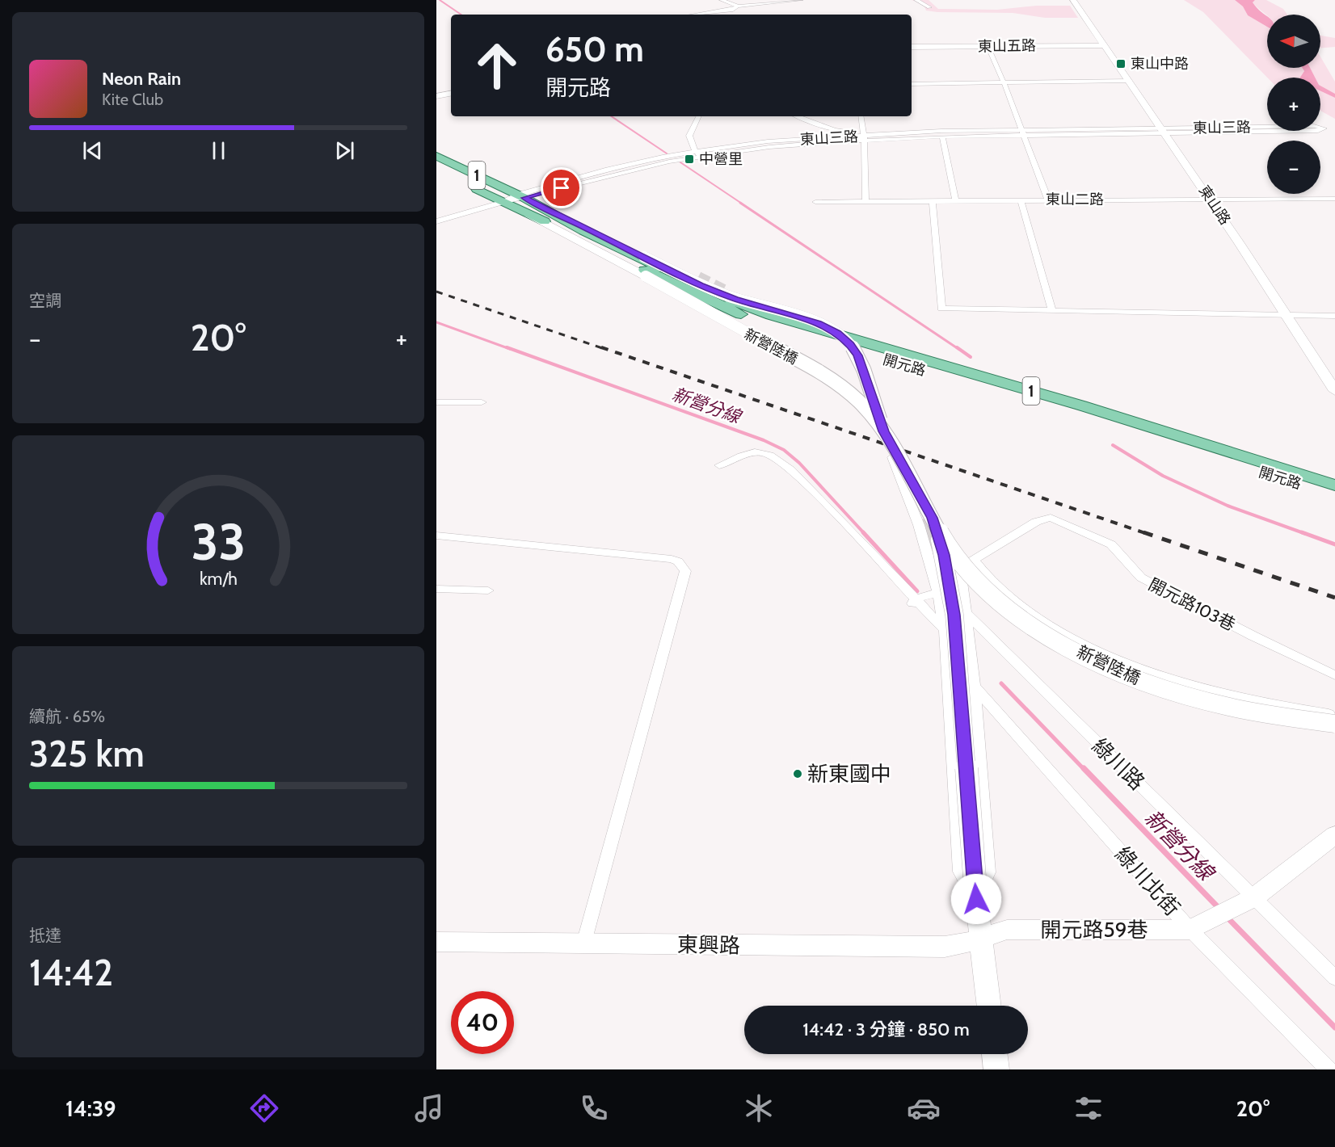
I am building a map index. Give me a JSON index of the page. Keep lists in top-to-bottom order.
{
  "streets": {
    "main road": ["1", "開元路"],
    "street": [
      "東山五路",
      "東山三路",
      "東山二路",
      "東山路",
      "新營陸橋",
      "開元路103巷",
      "綠川路",
      "綠川北街",
      "開元路59巷",
      "東興路"
    ]
  },
  "crossings": [
    ["東山五路", "東山路"],
    ["東山三路", "東山路"],
    ["東山三路", "開元路"],
    ["東山二路", "東山路"],
    ["新營陸橋", "開元路"],
    ["新營陸橋", "開元路59巷"],
    ["新營陸橋", "東興路"],
    ["綠川北街", "開元路59巷"],
    ["開元路59巷", "東興路"]
  ],
  "water": ["新營分線"],
  "places": {
    "transit": ["東山中路", "中營里"],
    "other": ["新東國中"]
  },
  "north": "left",
  "page": {
    "map_buttons": ["+", "−"],
    "turn": ["650 m", "開元路"],
    "song": ["Neon Rain", "Kite Club"],
    "tile": [
      "空調",
      ["續航 · 65%", "325 km"],
      ["抵達", "14:42"]
    ],
    "heat": ["−", "20°", "+"],
    "limit": "40",
    "trip": "14:42 · 3 分鐘 · 850 m",
    "tabs": ["14:39", "20°"],
    "gauge": ["33", "km/h"]
  }
}
